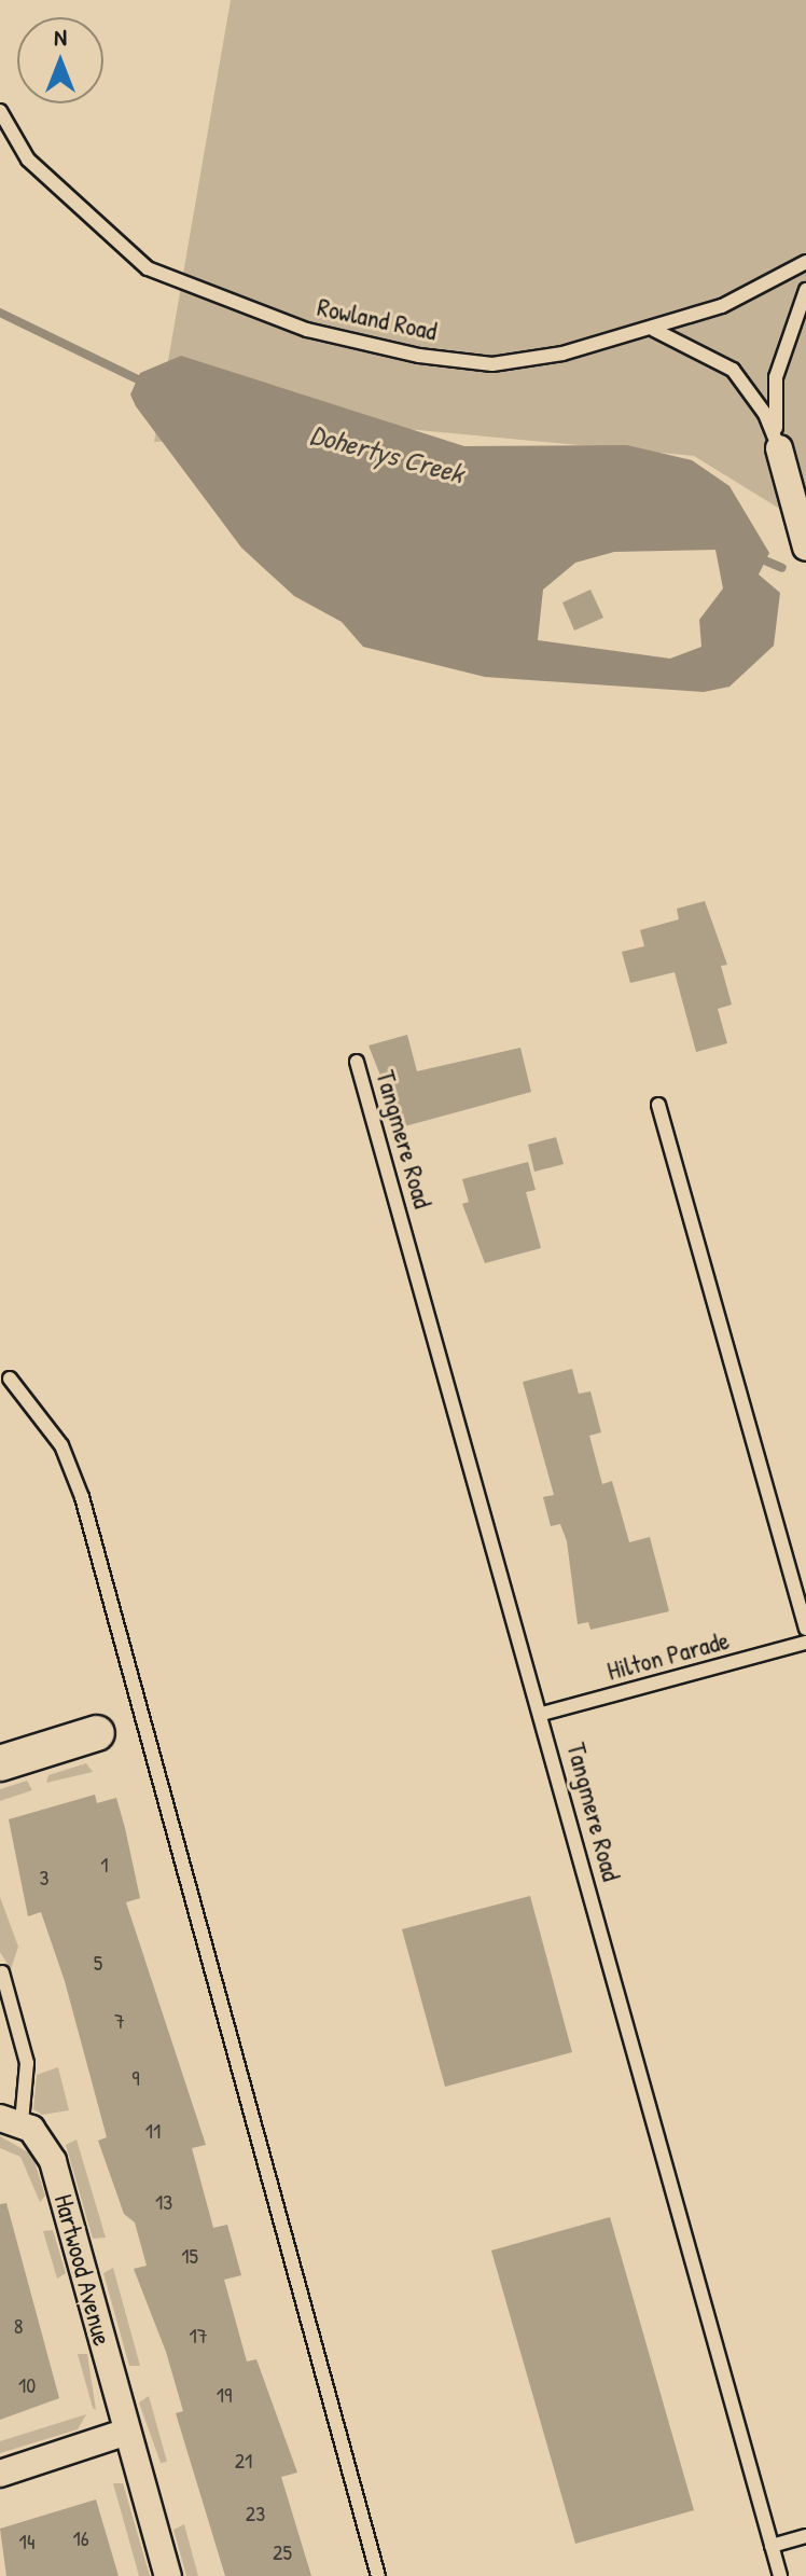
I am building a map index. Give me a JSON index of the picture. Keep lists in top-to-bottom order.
{
  "streets": {
    "street": ["Hartwood Avenue"],
    "lane": ["Rowland Road", "Tangmere Road", "Hilton Parade"]
  },
  "crossings": [
    ["Tangmere Road", "Hilton Parade"]
  ],
  "water": ["Dohertys Creek"],
  "house_numbers": [
    "1",
    "3",
    "5",
    "7",
    "9",
    "11",
    "13",
    "15",
    "8",
    "17",
    "10",
    "19",
    "21",
    "23",
    "16",
    "14",
    "25"
  ],
  "north": "top"
}
